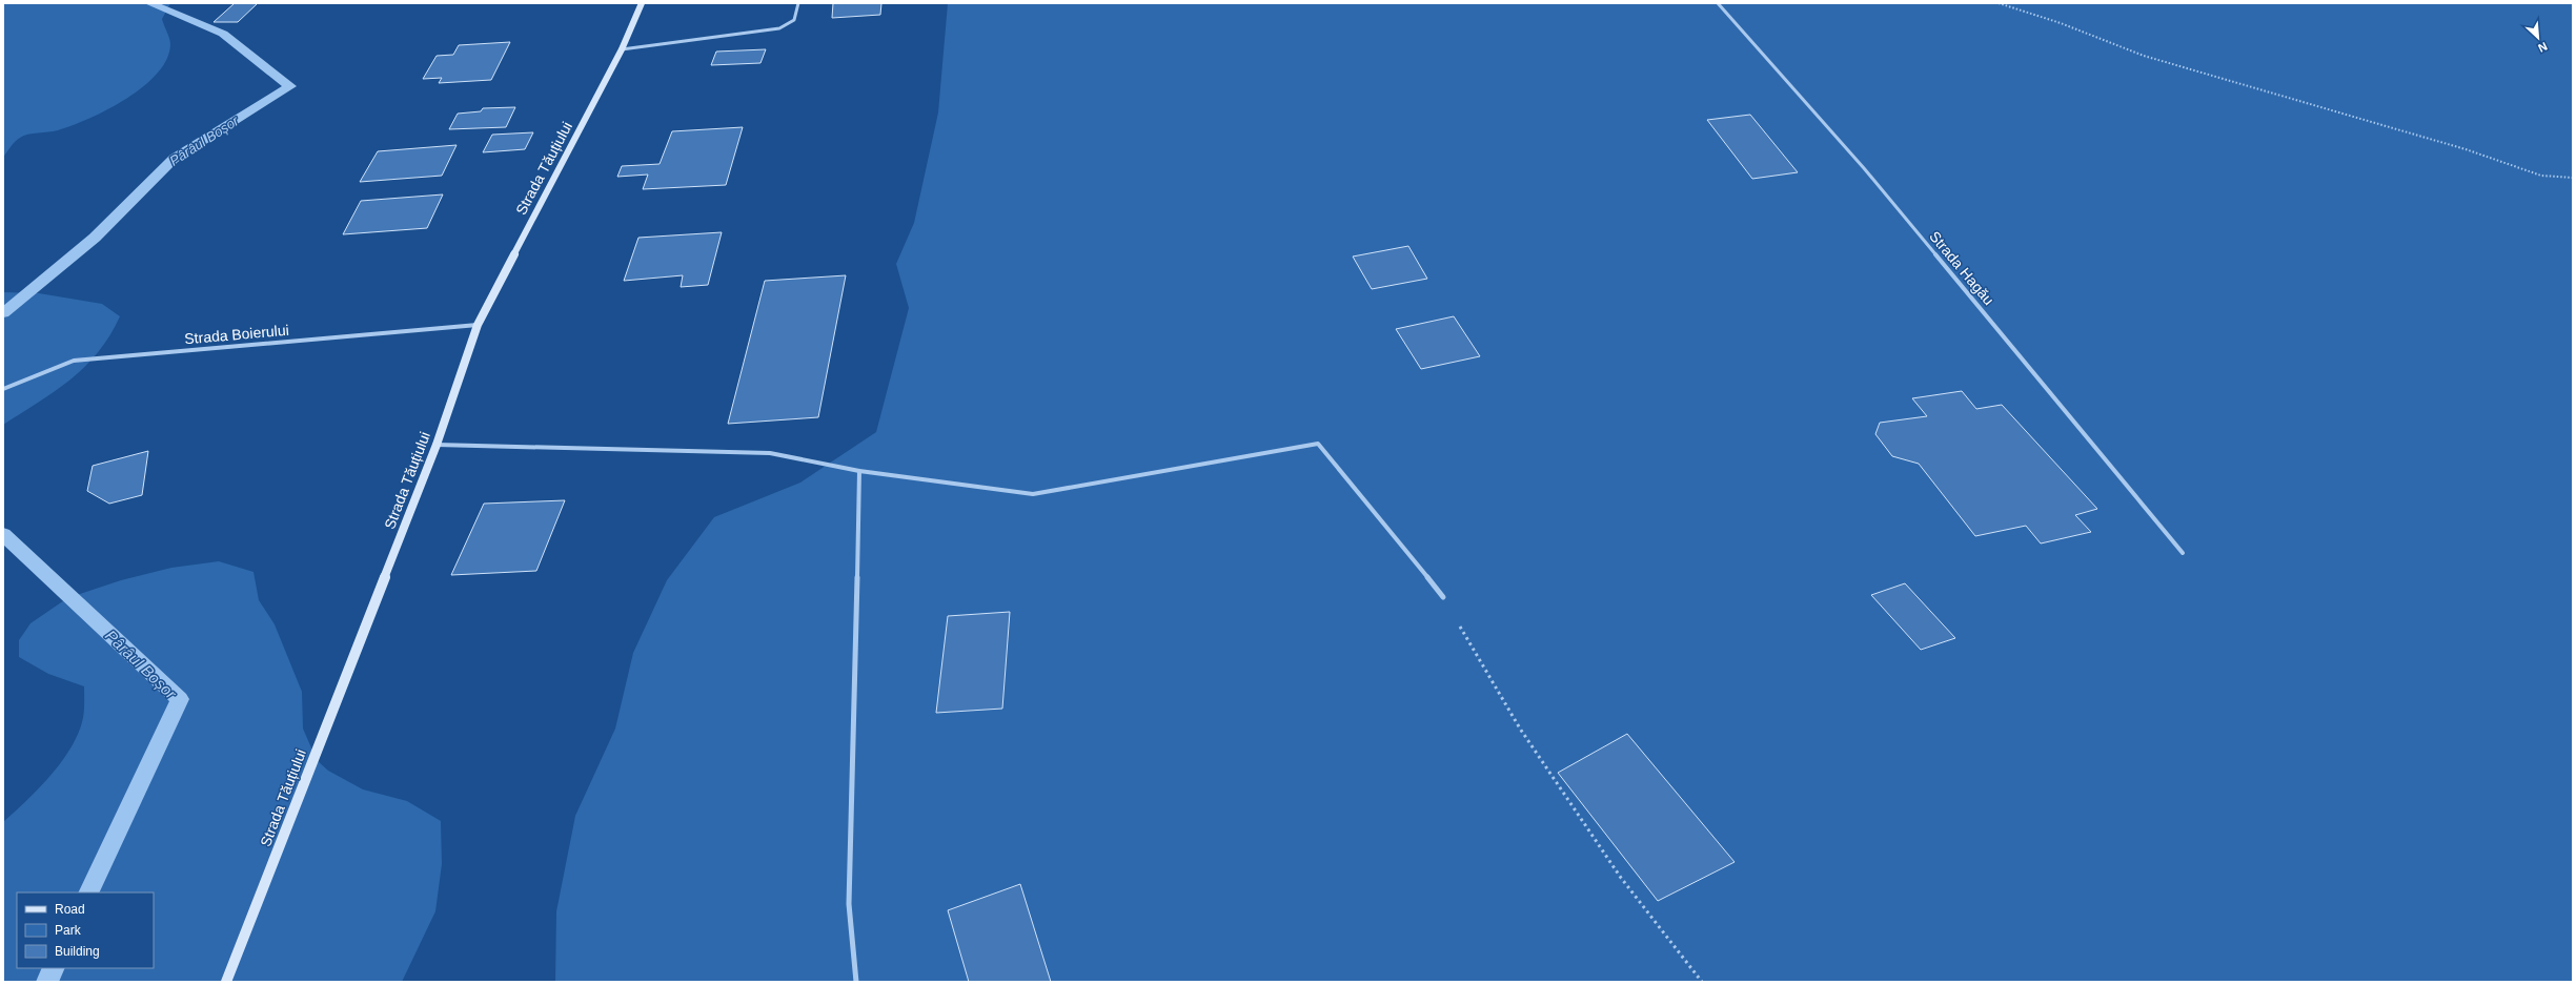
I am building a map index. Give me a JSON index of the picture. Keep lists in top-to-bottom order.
{
  "streets": {
    "street": ["Strada Tăuțiului", "Strada Hagău", "Strada Boierului"]
  },
  "crossings": [
    ["Strada Tăuțiului", "Strada Boierului"]
  ],
  "water": ["Pârâul Boșor"],
  "legend": ["Road", "Park", "Building"],
  "north": "bottom right"
}
